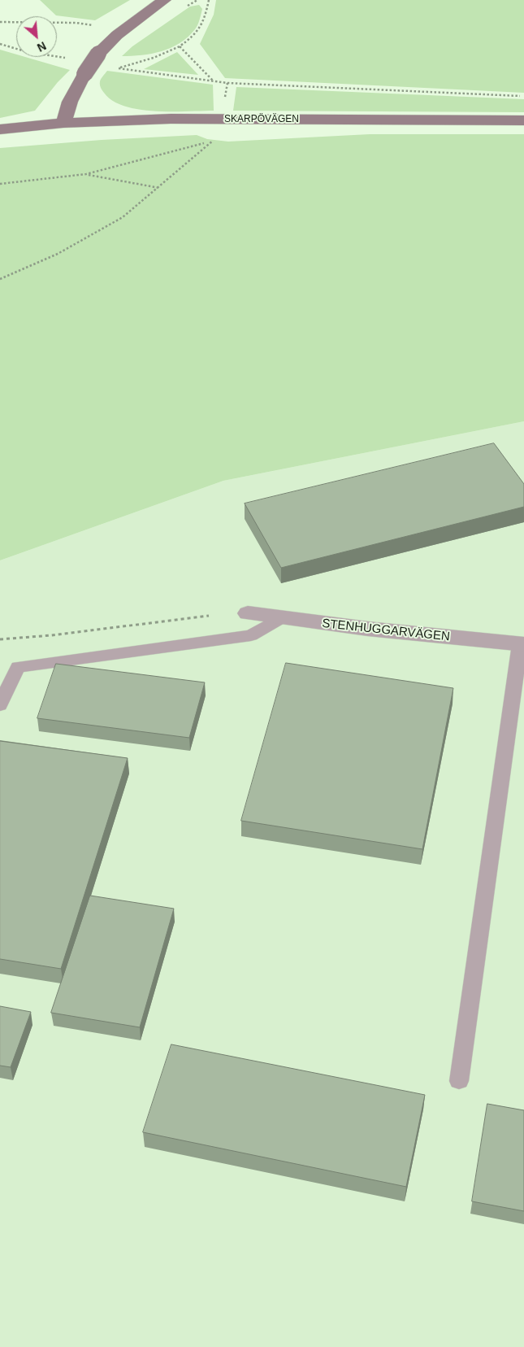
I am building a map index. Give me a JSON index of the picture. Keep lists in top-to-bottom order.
{
  "streets": {
    "street": ["SKARPÖVÄGEN", "STENHUGGARVÄGEN"]
  },
  "north": "bottom right"
}
